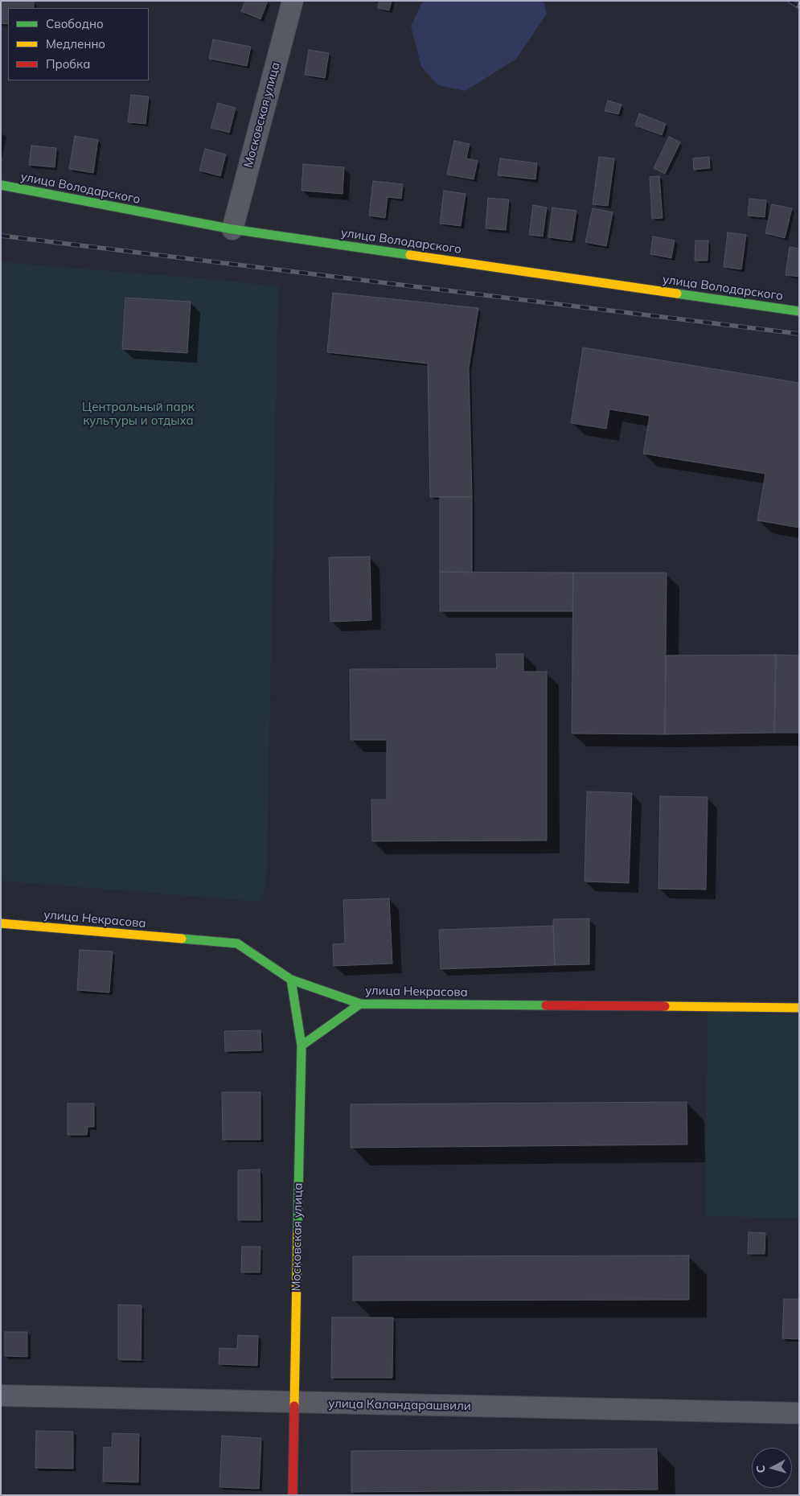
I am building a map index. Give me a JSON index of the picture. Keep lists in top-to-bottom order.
{
  "streets": {
    "street": [
      "Московская улица",
      "улица Володарского",
      "улица Некрасова",
      "улица Каландарашвили"
    ]
  },
  "crossings": [
    ["Московская улица", "улица Володарского"],
    ["Московская улица", "улица Некрасова"],
    ["Московская улица", "улица Каландарашвили"]
  ],
  "parks": ["Центральный парк культуры и отдыха"],
  "legend": ["Свободно", "Медленно", "Пробка"],
  "north": "left"
}
